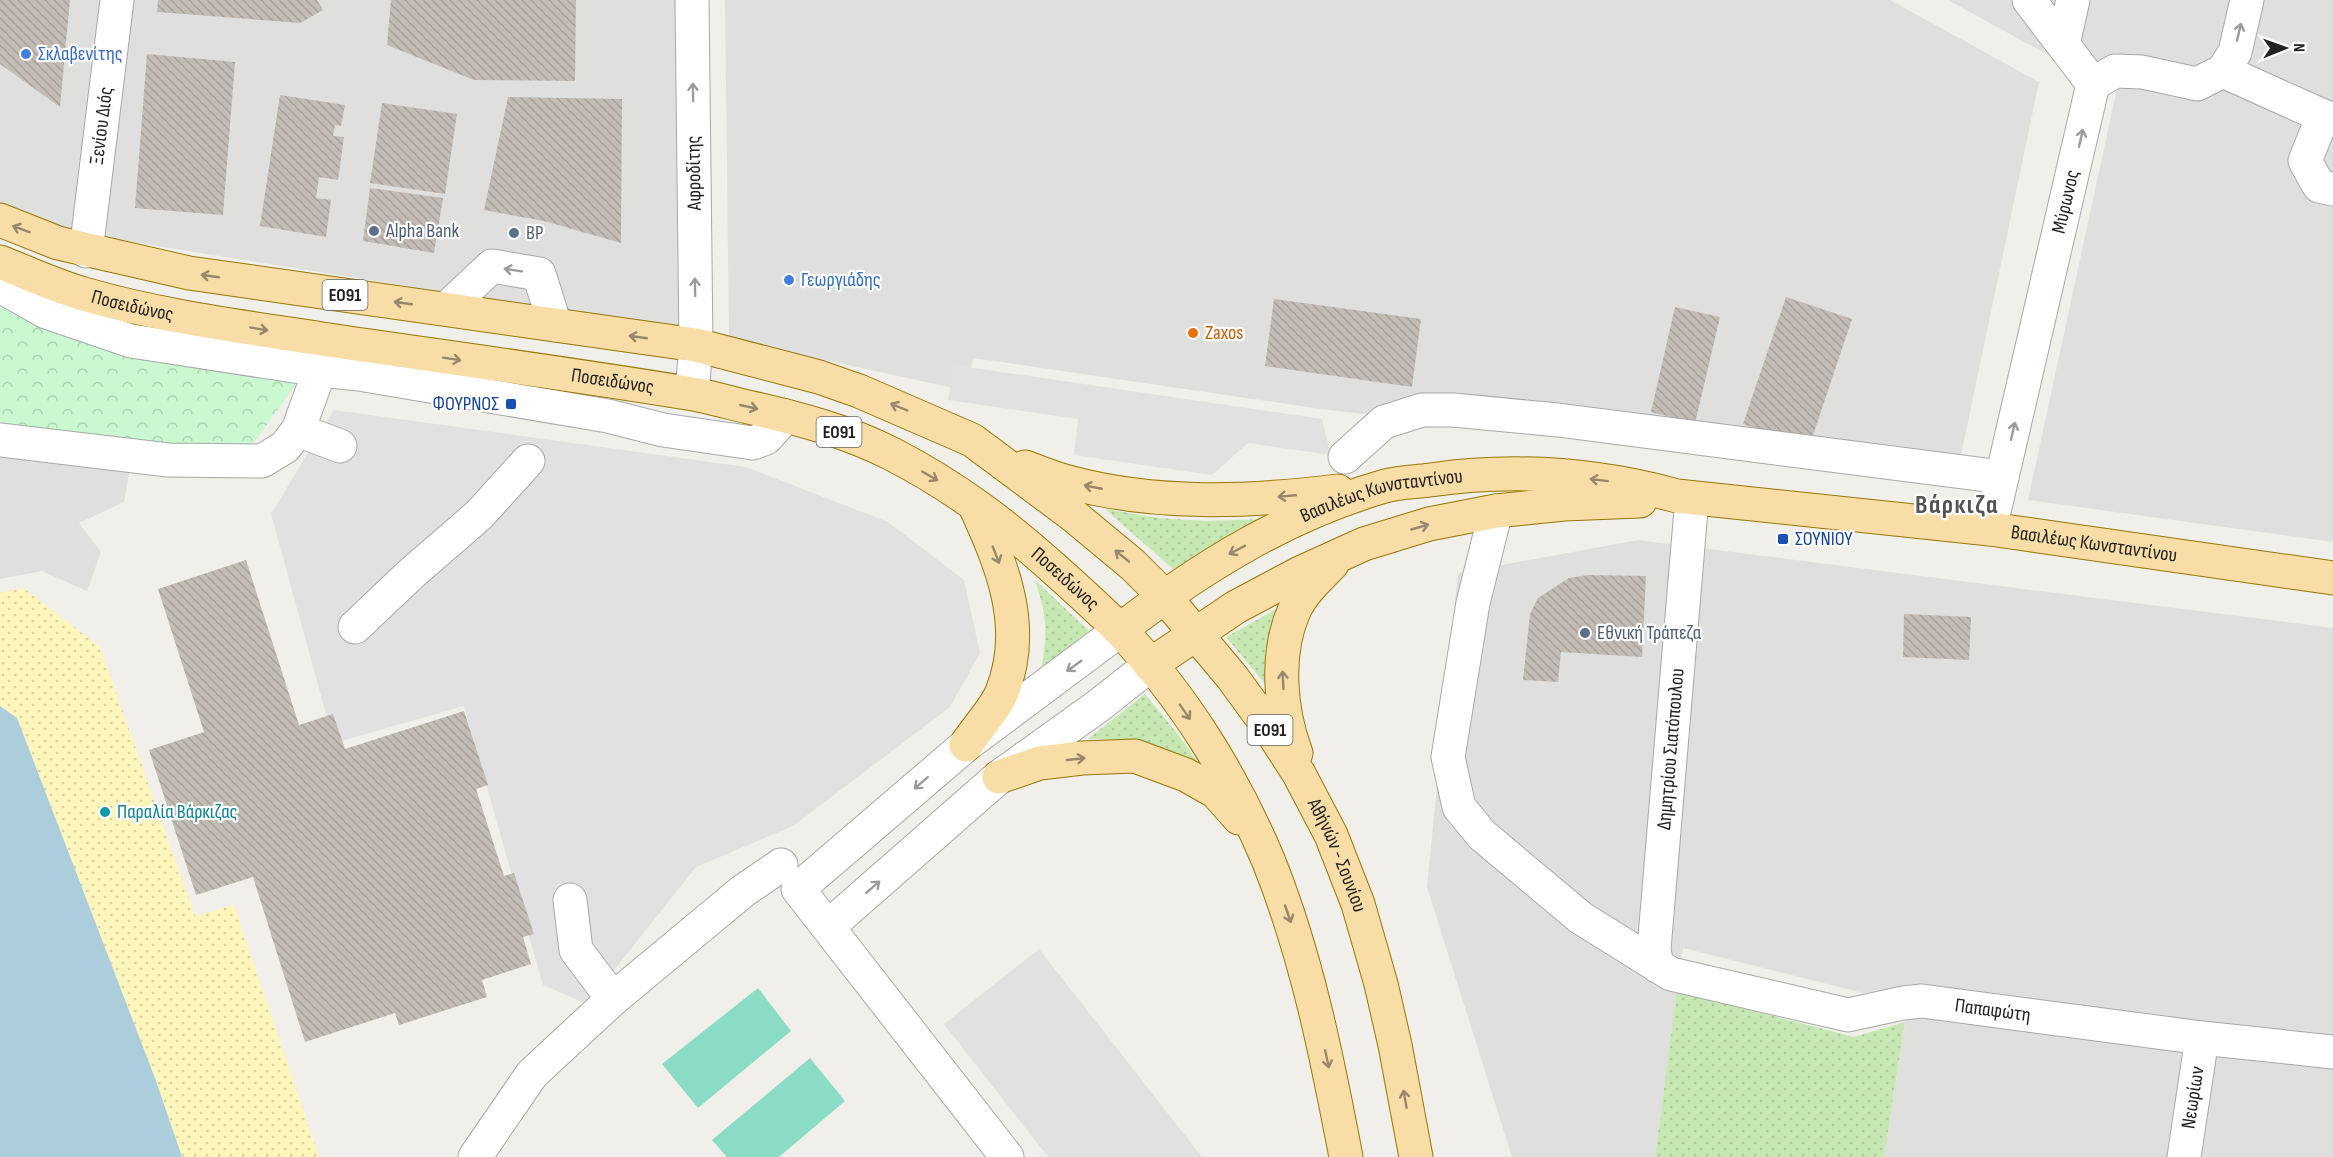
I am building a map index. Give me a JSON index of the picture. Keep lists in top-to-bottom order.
{
  "streets": {
    "main road": [
      "ΕΟ91",
      "Ποσειδώνος",
      "Βασιλέως Κωνσταντίνου",
      "Αθήνών - Σουνίου"
    ],
    "street": [
      "Ξενίου Διός",
      "Αφροδίτης",
      "Μύρωνος",
      "Δημητρίου Σιατόπουλου",
      "Παπαφώτη",
      "Νεωρίων"
    ]
  },
  "crossings": [
    ["Ξενίου Διός", "ΕΟ91"],
    ["Αφροδίτης", "ΕΟ91"],
    ["Αφροδίτης", "Ποσειδώνος"],
    ["Μύρωνος", "Βασιλέως Κωνσταντίνου"],
    ["ΕΟ91", "Ποσειδώνος"],
    ["ΕΟ91", "Βασιλέως Κωνσταντίνου"],
    ["ΕΟ91", "Αθήνών - Σουνίου"],
    ["Ποσειδώνος", "Βασιλέως Κωνσταντίνου"],
    ["Βασιλέως Κωνσταντίνου", "Δημητρίου Σιατόπουλου"],
    ["Βασιλέως Κωνσταντίνου", "Αθήνών - Σουνίου"],
    ["Βασιλέως Κωνσταντίνου", "Παπαφώτη"],
    ["Δημητρίου Σιατόπουλου", "Παπαφώτη"],
    ["Παπαφώτη", "Νεωρίων"]
  ],
  "one_way": ["Αφροδίτης", "Μύρωνος"],
  "districts": ["Βάρκιζα"],
  "places": {
    "other": [
      "Σκλαβενίτης",
      "Alpha Bank",
      "BP",
      "Γεωργιάδης",
      "Zaxos",
      "Εθνική Τράπεζα",
      "Παραλία Βάρκιζας"
    ],
    "transit": ["ΦΟΥΡΝΟΣ", "ΣΟΥΝΙΟΥ"]
  },
  "north": "right"
}
